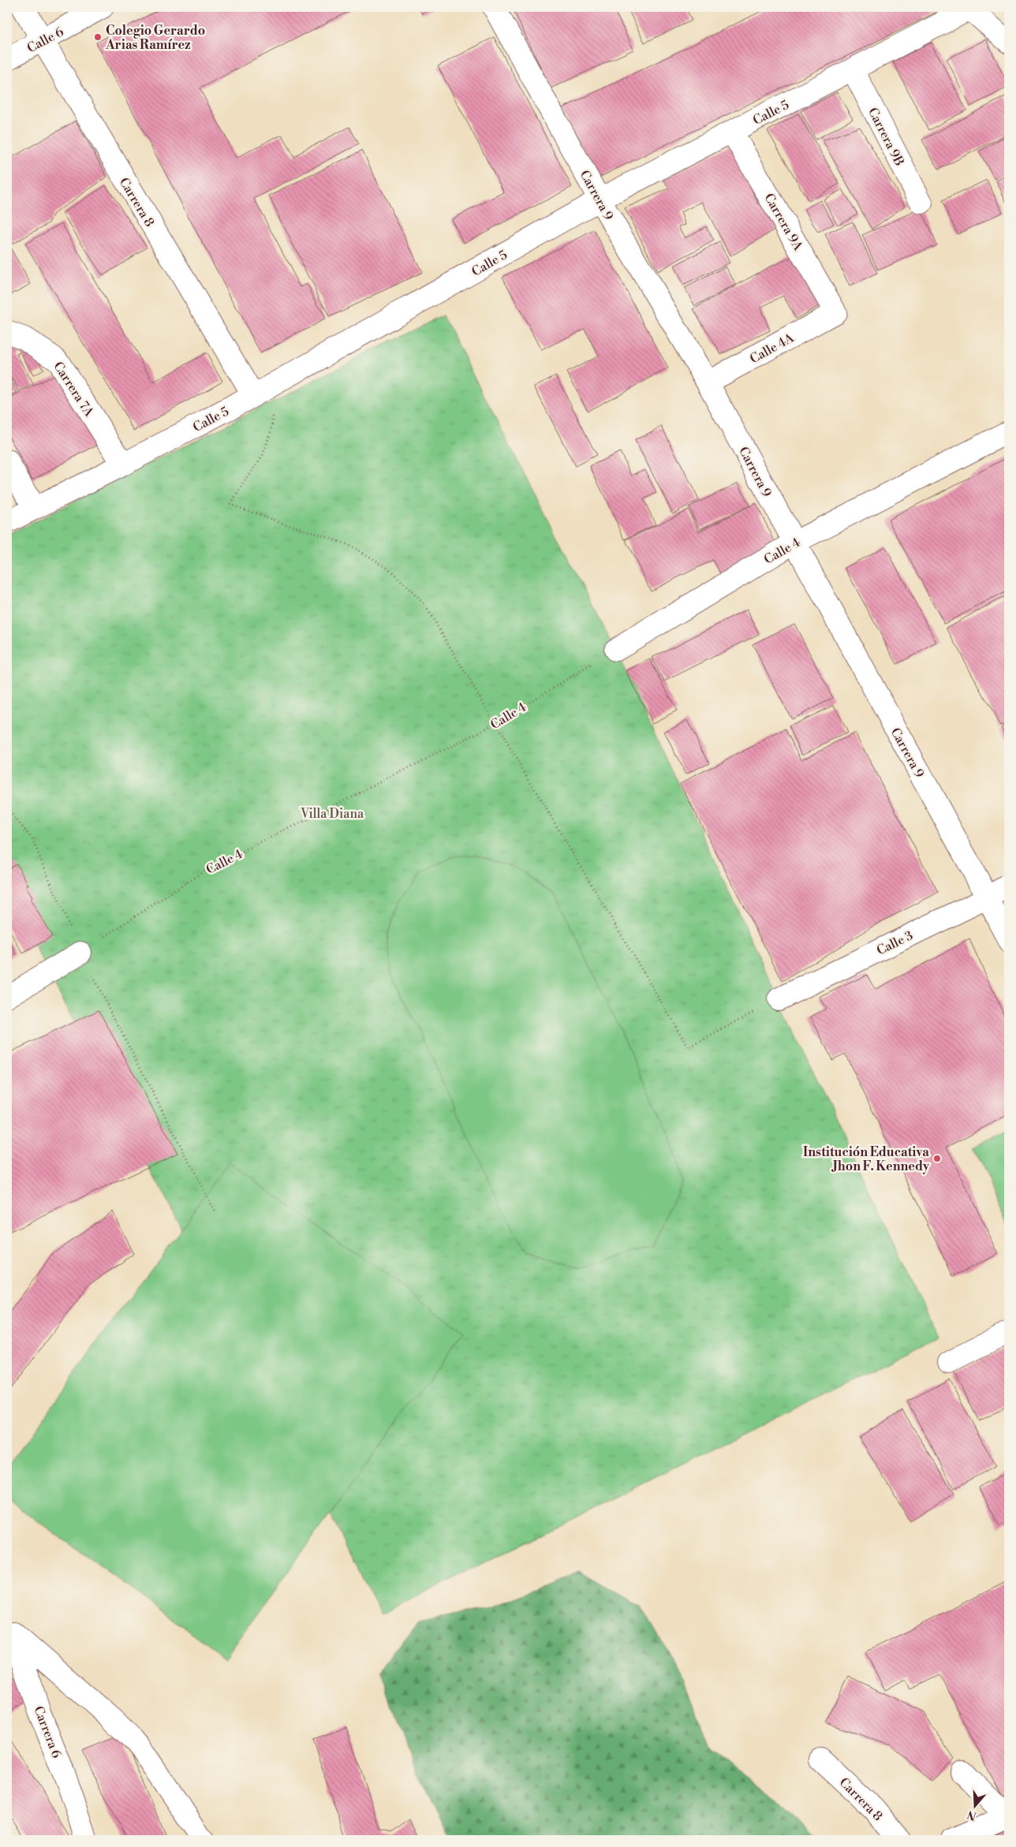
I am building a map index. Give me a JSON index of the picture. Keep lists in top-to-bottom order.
{
  "streets": {
    "street": [
      "Calle 6",
      "Calle 5",
      "Carrera 9B",
      "Carrera 9",
      "Carrera 8",
      "Carrera 9A",
      "Calle 4A",
      "Carrera 7A",
      "Calle 4",
      "Calle 3",
      "Carrera 6"
    ]
  },
  "crossings": [
    ["Calle 6", "Carrera 8"],
    ["Calle 5", "Carrera 9B"],
    ["Calle 5", "Carrera 9"],
    ["Calle 5", "Carrera 8"],
    ["Calle 5", "Carrera 9A"],
    ["Calle 5", "Carrera 7A"],
    ["Carrera 9", "Calle 4A"],
    ["Carrera 9", "Calle 4"],
    ["Carrera 9", "Calle 3"],
    ["Carrera 9A", "Calle 4A"]
  ],
  "parks": ["Villa Diana"],
  "places": ["Colegio Gerardo Arias Ramírez", "Institución Educativa Jhon F. Kennedy"],
  "north": "bottom"
}
